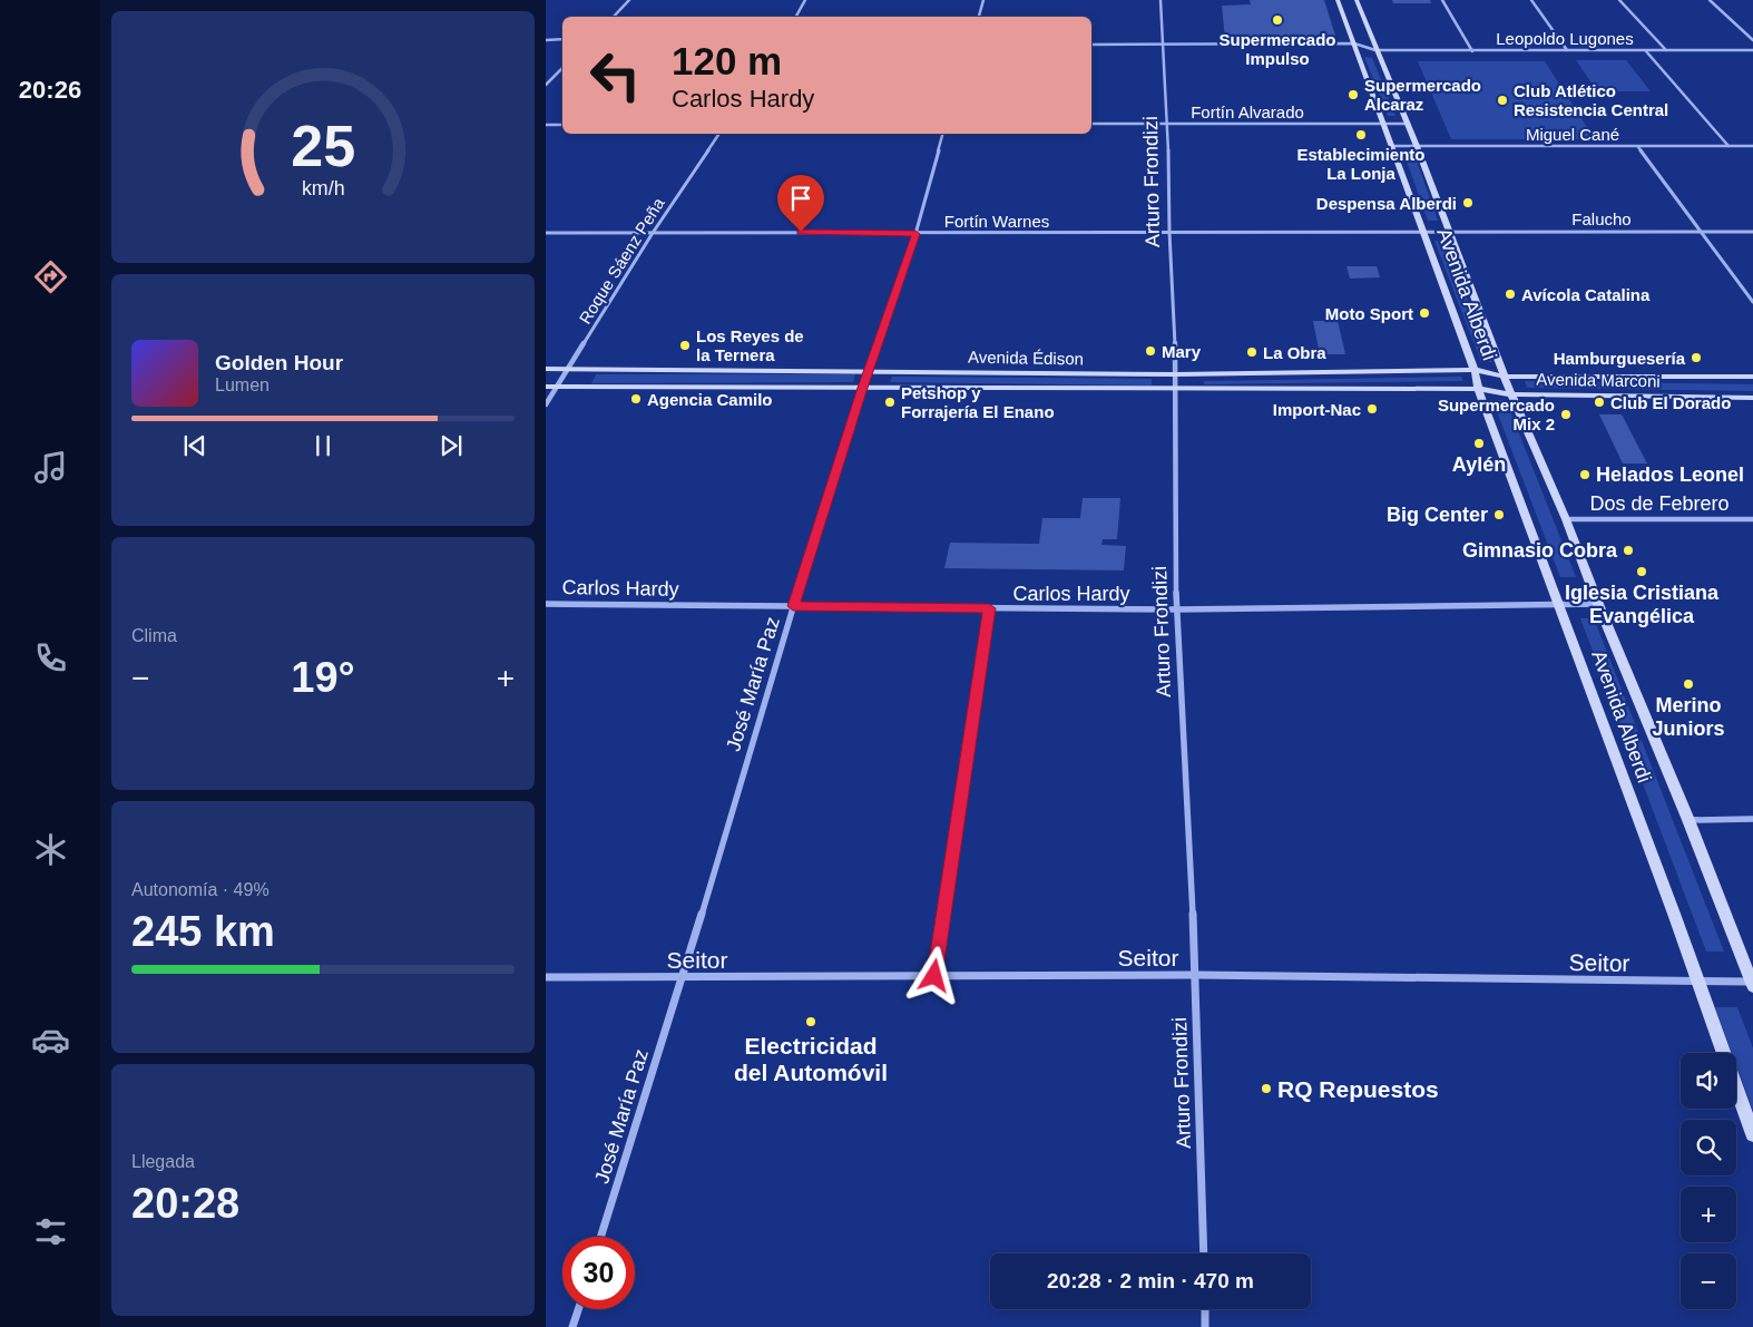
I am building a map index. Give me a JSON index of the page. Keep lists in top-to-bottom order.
{
  "streets": {
    "main road": ["Avenida Alberdi", "Avenida Édison", "Avenida Marconi"],
    "street": [
      "Leopoldo Lugones",
      "Fortín Alvarado",
      "Miguel Cané",
      "Arturo Frondizi",
      "Falucho",
      "Fortín Warnes",
      "Roque Sáenz Peña",
      "Dos de Febrero",
      "Carlos Hardy",
      "José María Paz",
      "Seitor"
    ]
  },
  "crossings": [
    ["Leopoldo Lugones", "Arturo Frondizi"],
    ["Leopoldo Lugones", "Avenida Alberdi"],
    ["Fortín Alvarado", "Arturo Frondizi"],
    ["Fortín Alvarado", "Avenida Alberdi"],
    ["Miguel Cané", "Avenida Alberdi"],
    ["Arturo Frondizi", "Fortín Warnes"],
    ["Arturo Frondizi", "Avenida Édison"],
    ["Arturo Frondizi", "Carlos Hardy"],
    ["Arturo Frondizi", "Seitor"],
    ["Falucho", "Fortín Warnes"],
    ["Falucho", "Avenida Alberdi"],
    ["Fortín Warnes", "Roque Sáenz Peña"],
    ["Fortín Warnes", "Avenida Alberdi"],
    ["Fortín Warnes", "José María Paz"],
    ["Roque Sáenz Peña", "Avenida Édison"],
    ["Avenida Alberdi", "Avenida Édison"],
    ["Avenida Alberdi", "Avenida Marconi"],
    ["Avenida Alberdi", "Dos de Febrero"],
    ["Avenida Alberdi", "Carlos Hardy"],
    ["Avenida Alberdi", "Seitor"],
    ["Avenida Édison", "Avenida Marconi"],
    ["Avenida Édison", "José María Paz"],
    ["Carlos Hardy", "José María Paz"],
    ["José María Paz", "Seitor"]
  ],
  "places": [
    "Supermercado Impulso",
    "Supermercado Alcaraz",
    "Club Atlético Resistencia Central",
    "Establecimiento La Lonja",
    "Despensa Alberdi",
    "Avícola Catalina",
    "Moto Sport",
    "Los Reyes de la Ternera",
    "Mary",
    "La Obra",
    "Hamburguesería",
    "Agencia Camilo",
    "Petshop y Forrajería El Enano",
    "Club El Dorado",
    "Import-Nac",
    "Supermercado Mix 2",
    "Aylén",
    "Helados Leonel",
    "Big Center",
    "Gimnasio Cobra",
    "Iglesia Cristiana Evangélica",
    "Merino Juniors",
    "Electricidad del Automóvil",
    "RQ Repuestos"
  ],
  "page": {
    "tabs": "20:26",
    "turn": ["120 m", "Carlos Hardy"],
    "song": ["Golden Hour", "Lumen"],
    "tile": [
      "Clima",
      ["Autonomía · 49%", "245 km"],
      ["Llegada", "20:28"]
    ],
    "heat": ["−", "19°", "+"],
    "map_buttons": ["+", "−"],
    "limit": "30",
    "trip": "20:28 · 2 min · 470 m",
    "gauge": ["25", "km/h"]
  }
}
